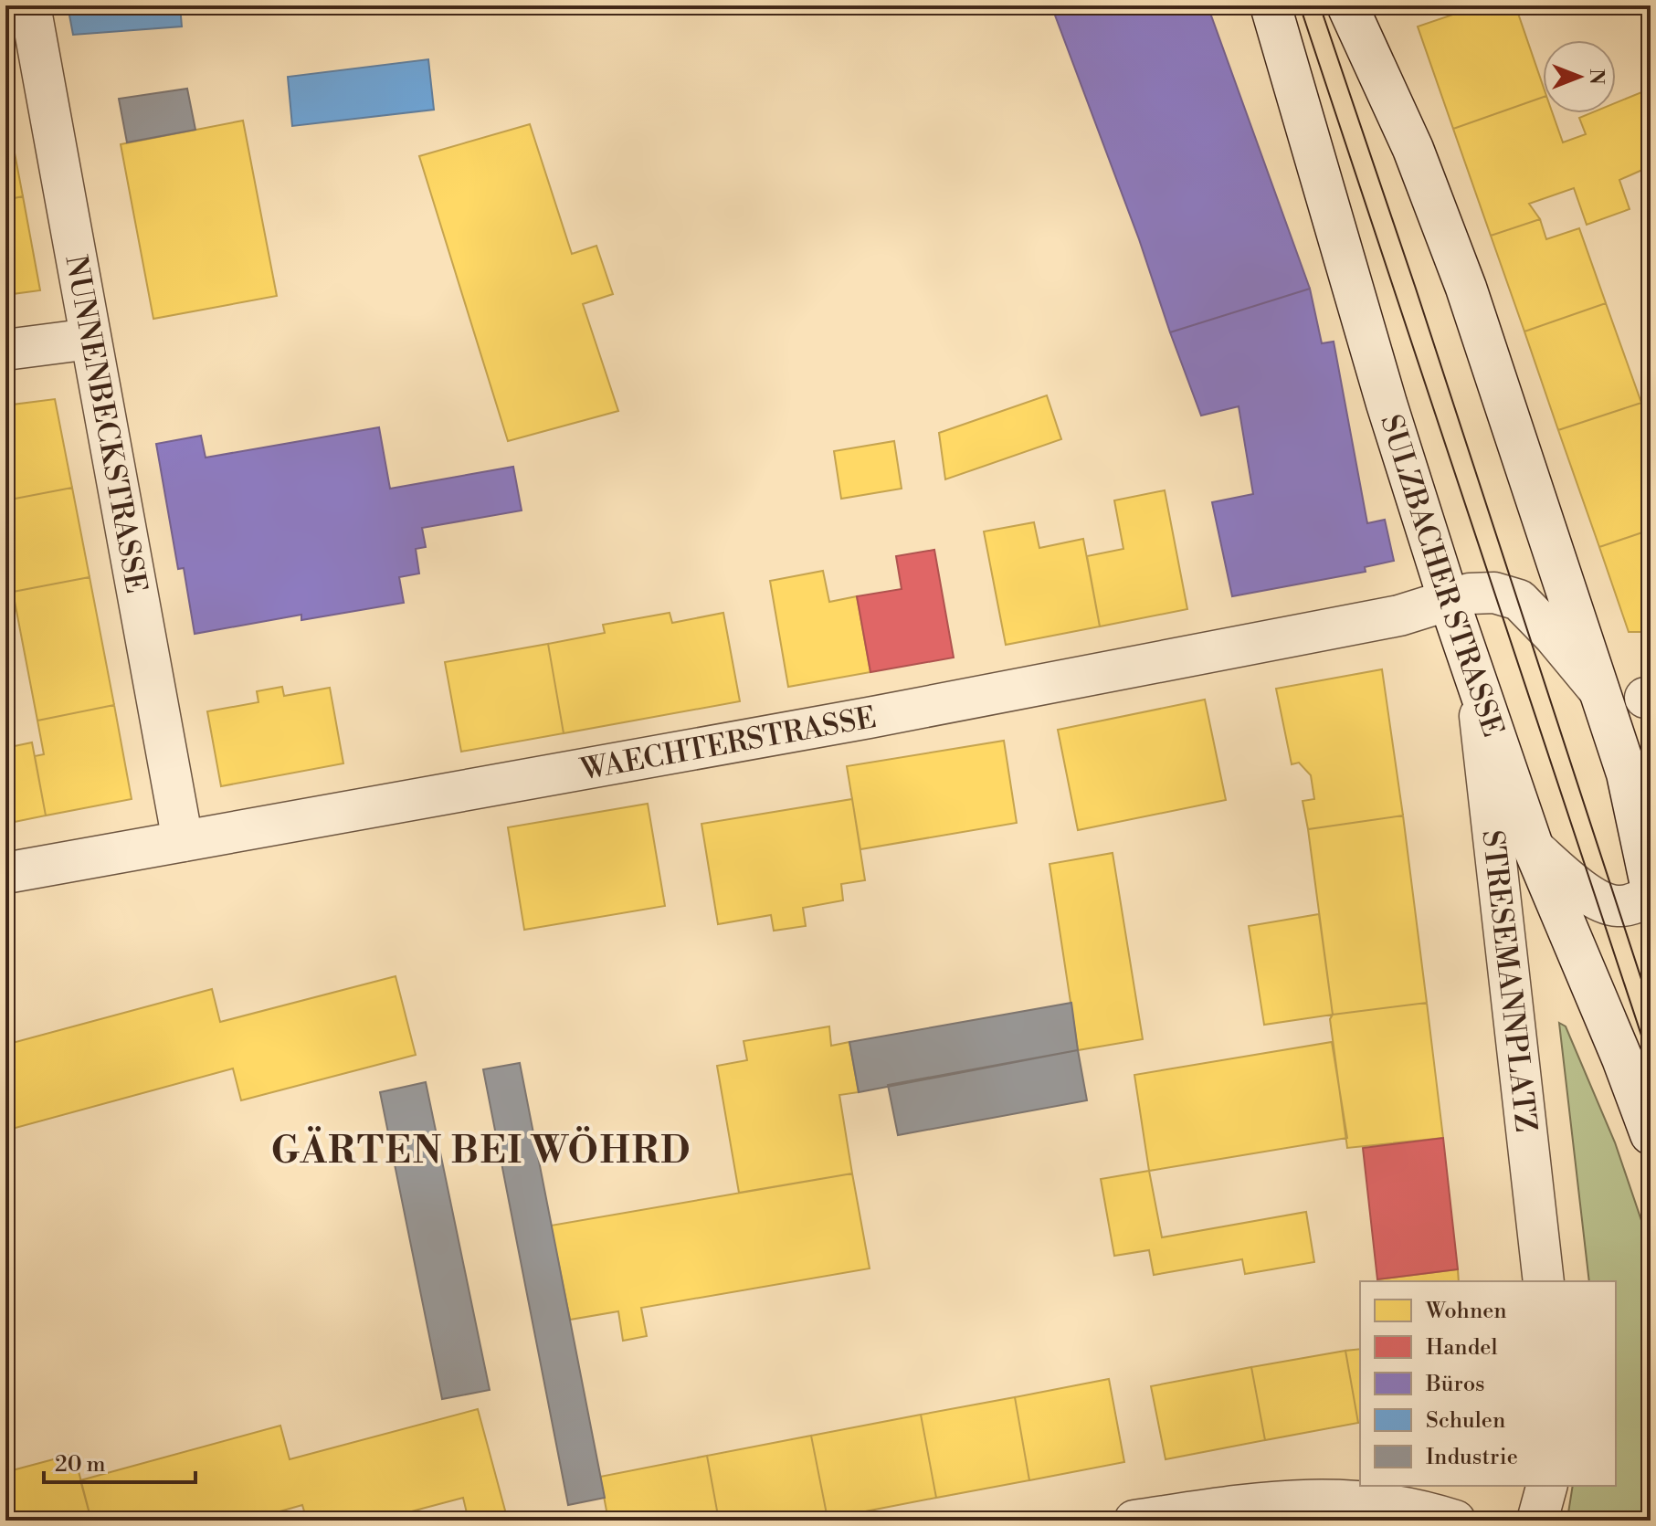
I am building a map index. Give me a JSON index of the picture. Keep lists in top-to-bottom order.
{
  "streets": {
    "street": [
      "NUNNENBECKSTRASSE",
      "SULZBACHER STRASSE",
      "WAECHTERSTRASSE",
      "STRESEMANNPLATZ"
    ]
  },
  "crossings": [
    ["NUNNENBECKSTRASSE", "WAECHTERSTRASSE"],
    ["SULZBACHER STRASSE", "WAECHTERSTRASSE"],
    ["SULZBACHER STRASSE", "STRESEMANNPLATZ"]
  ],
  "districts": ["GÄRTEN BEI WÖHRD"],
  "legend": [
    "Wohnen",
    "Handel",
    "Büros",
    "Schulen",
    "Industrie"
  ],
  "scale_bar": "20 m",
  "north": "right"
}
